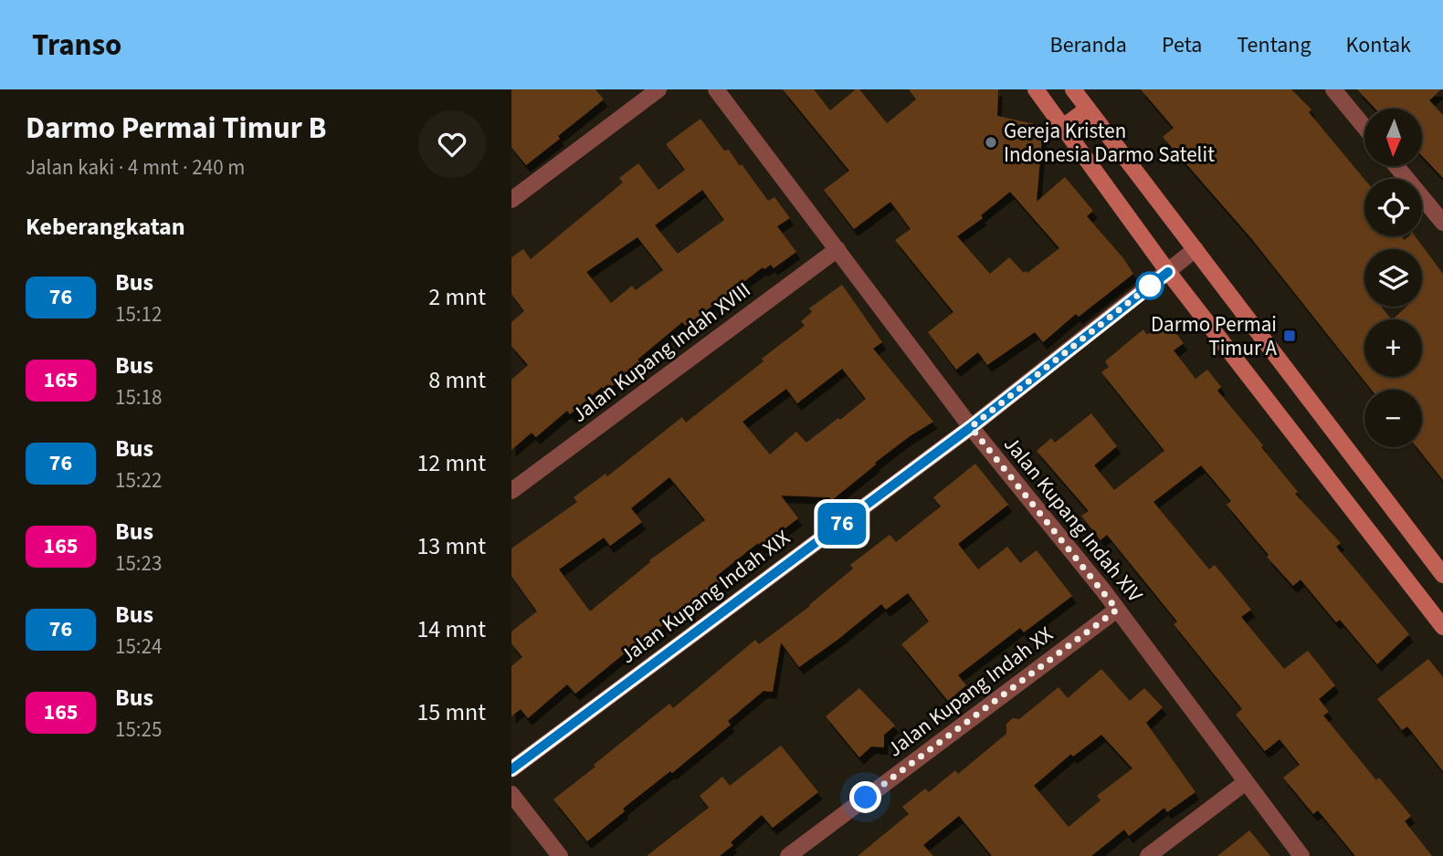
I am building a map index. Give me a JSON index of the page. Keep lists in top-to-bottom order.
{
  "streets": {
    "street": [
      "Jalan Kupang Indah XVIII",
      "Jalan Kupang Indah XIV",
      "Jalan Kupang Indah XIX",
      "Jalan Kupang Indah XX"
    ]
  },
  "crossings": [
    ["Jalan Kupang Indah XVIII", "Jalan Kupang Indah XIV"],
    ["Jalan Kupang Indah XIV", "Jalan Kupang Indah XIX"],
    ["Jalan Kupang Indah XIV", "Jalan Kupang Indah XX"]
  ],
  "places": {
    "other": ["Gereja Kristen Indonesia Darmo Satelit"],
    "transit": ["Darmo Permai Timur A"]
  },
  "lines": ["bus line 76"],
  "north": "bottom",
  "page": {
    "header": "Transo",
    "nav": [
      "Beranda",
      "Peta",
      "Tentang",
      "Kontak"
    ],
    "heading": [
      ["Darmo Permai Timur B", "Jalan kaki · 4 mnt · 240 m"],
      "Keberangkatan"
    ],
    "on_map": "76",
    "map_buttons": ["+", "−"],
    "list": [
      {
        "mark": "76",
        "name": "Bus",
        "note": "15:12",
        "value": "2 mnt"
      },
      {
        "mark": "165",
        "name": "Bus",
        "note": "15:18",
        "value": "8 mnt"
      },
      {
        "mark": "76",
        "name": "Bus",
        "note": "15:22",
        "value": "12 mnt"
      },
      {
        "mark": "165",
        "name": "Bus",
        "note": "15:23",
        "value": "13 mnt"
      },
      {
        "mark": "76",
        "name": "Bus",
        "note": "15:24",
        "value": "14 mnt"
      },
      {
        "mark": "165",
        "name": "Bus",
        "note": "15:25",
        "value": "15 mnt"
      }
    ]
  }
}
